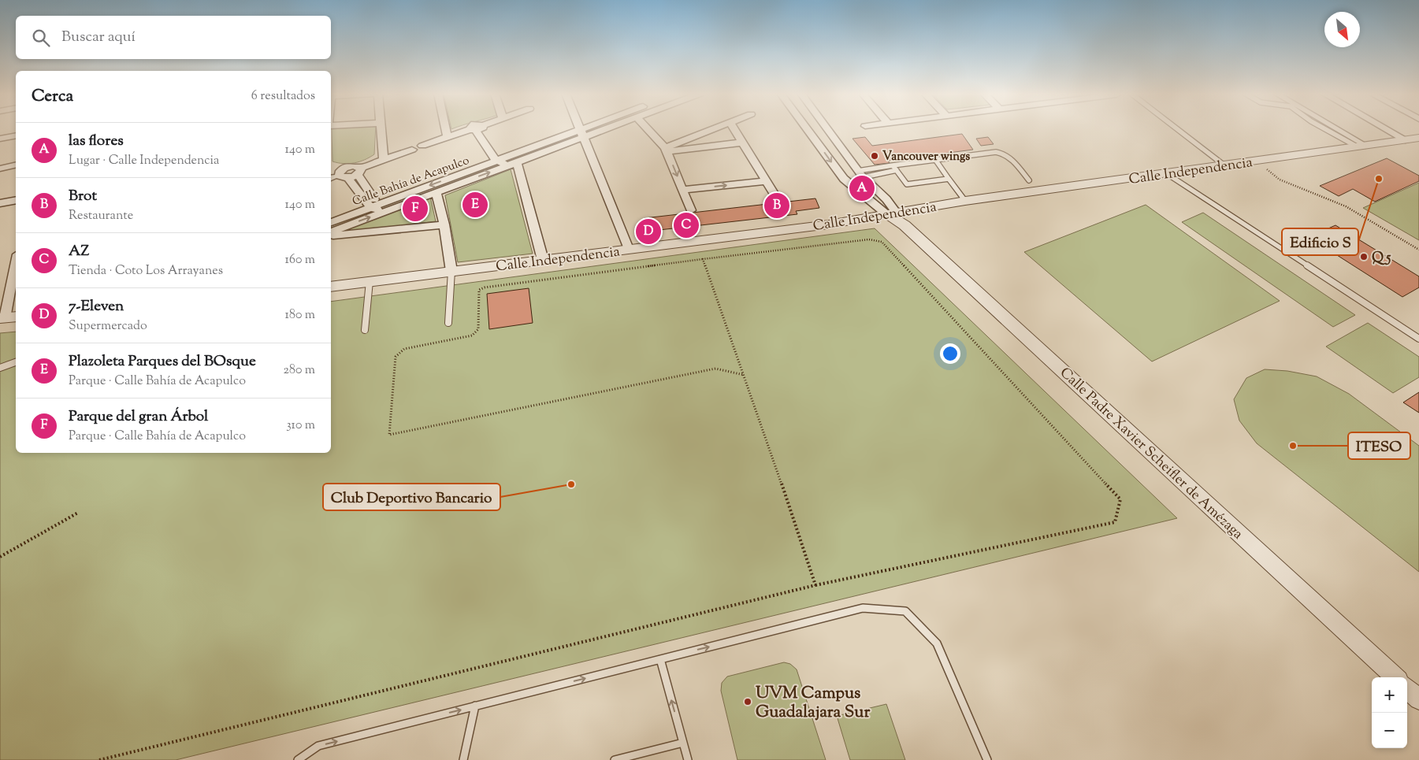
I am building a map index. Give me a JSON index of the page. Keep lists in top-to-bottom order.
{
  "streets": {
    "street": ["Calle Independencia", "Calle Bahía de Acapulco", "Calle Padre Xavier Scheifler de Amézaga"]
  },
  "crossings": [
    ["Calle Independencia", "Calle Padre Xavier Scheifler de Amézaga"]
  ],
  "places": [
    "Vancouver wings",
    "Edificio S",
    "Q5",
    "ITESO",
    "Club Deportivo Bancario",
    "UVM Campus Guadalajara Sur"
  ],
  "north": "bottom right",
  "page": {
    "search": "Buscar aquí",
    "heading": ["Cerca", "6 resultados"],
    "list": [
      {
        "mark": "A",
        "name": "las flores",
        "note": "Lugar · Calle Independencia",
        "value": "140 m"
      },
      {
        "mark": "B",
        "name": "Brot",
        "note": "Restaurante",
        "value": "140 m"
      },
      {
        "mark": "C",
        "name": "AZ",
        "note": "Tienda · Coto Los Arrayanes",
        "value": "160 m"
      },
      {
        "mark": "D",
        "name": "7-Eleven",
        "note": "Supermercado",
        "value": "180 m"
      },
      {
        "mark": "E",
        "name": "Plazoleta Parques del BOsque",
        "note": "Parque · Calle Bahía de Acapulco",
        "value": "280 m"
      },
      {
        "mark": "F",
        "name": "Parque del gran Árbol",
        "note": "Parque · Calle Bahía de Acapulco",
        "value": "310 m"
      }
    ],
    "pins": [
      "A",
      "E",
      "B",
      "F",
      "C",
      "D"
    ],
    "map_buttons": ["+", "−"]
  }
}
